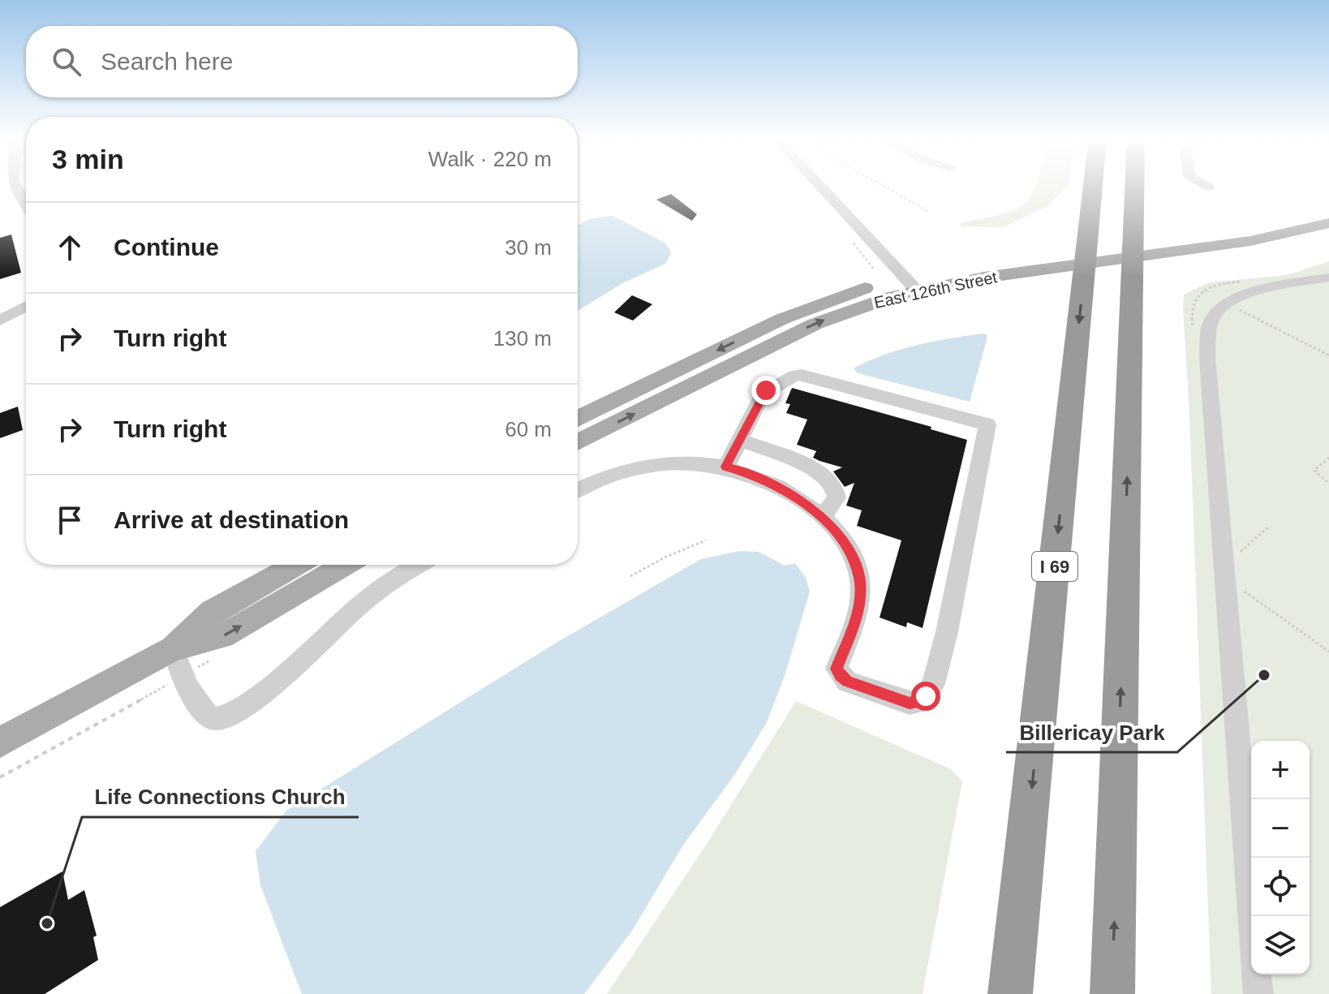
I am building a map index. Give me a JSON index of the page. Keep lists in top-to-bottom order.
{
  "streets": {
    "highway": ["I 69"],
    "main road": ["East 126th Street"]
  },
  "places": ["Billericay Park", "Life Connections Church"],
  "page": {
    "search": "Search here",
    "heading": ["3 min", "Walk · 220 m"],
    "list": [
      ["Continue", "30 m"],
      ["Turn right", "130 m"],
      ["Turn right", "60 m"],
      "Arrive at destination"
    ],
    "map_buttons": ["+", "−"]
  }
}
